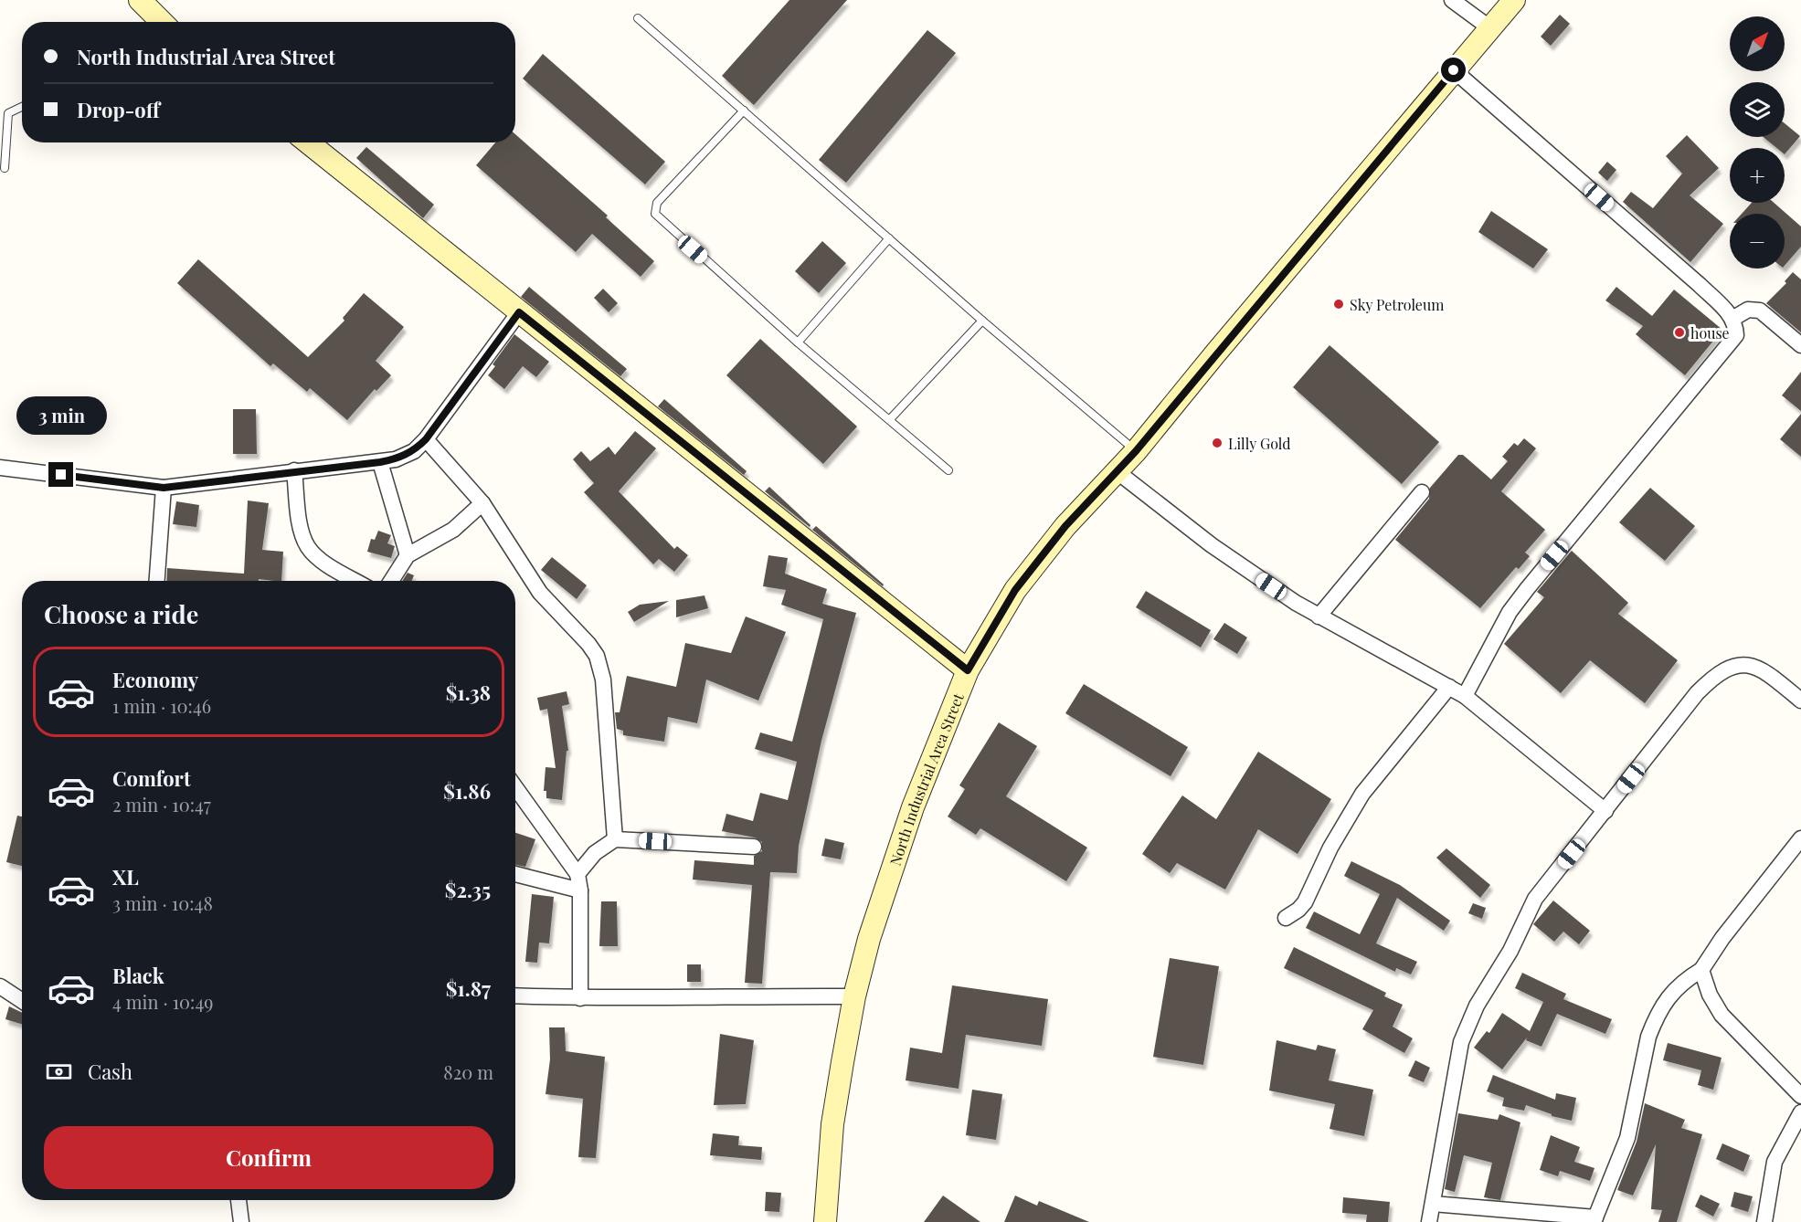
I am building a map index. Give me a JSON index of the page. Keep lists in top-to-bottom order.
{
  "streets": {
    "main road": ["North Industrial Area Street"]
  },
  "places": ["Sky Petroleum", "house", "Lilly Gold"],
  "north": "top right",
  "page": {
    "map_buttons": ["+", "−"],
    "banner": ["North Industrial Area Street", "Drop-off"],
    "bubble": "3 min",
    "heading": "Choose a ride",
    "list": [
      {
        "name": "Economy",
        "note": "1 min · 10:46",
        "value": "$1.38"
      },
      {
        "name": "Comfort",
        "note": "2 min · 10:47",
        "value": "$1.86"
      },
      {
        "name": "XL",
        "note": "3 min · 10:48",
        "value": "$2.35"
      },
      {
        "name": "Black",
        "note": "4 min · 10:49",
        "value": "$1.87"
      }
    ],
    "pay": ["Cash", "820 m"],
    "buttons": "Confirm"
  }
}
